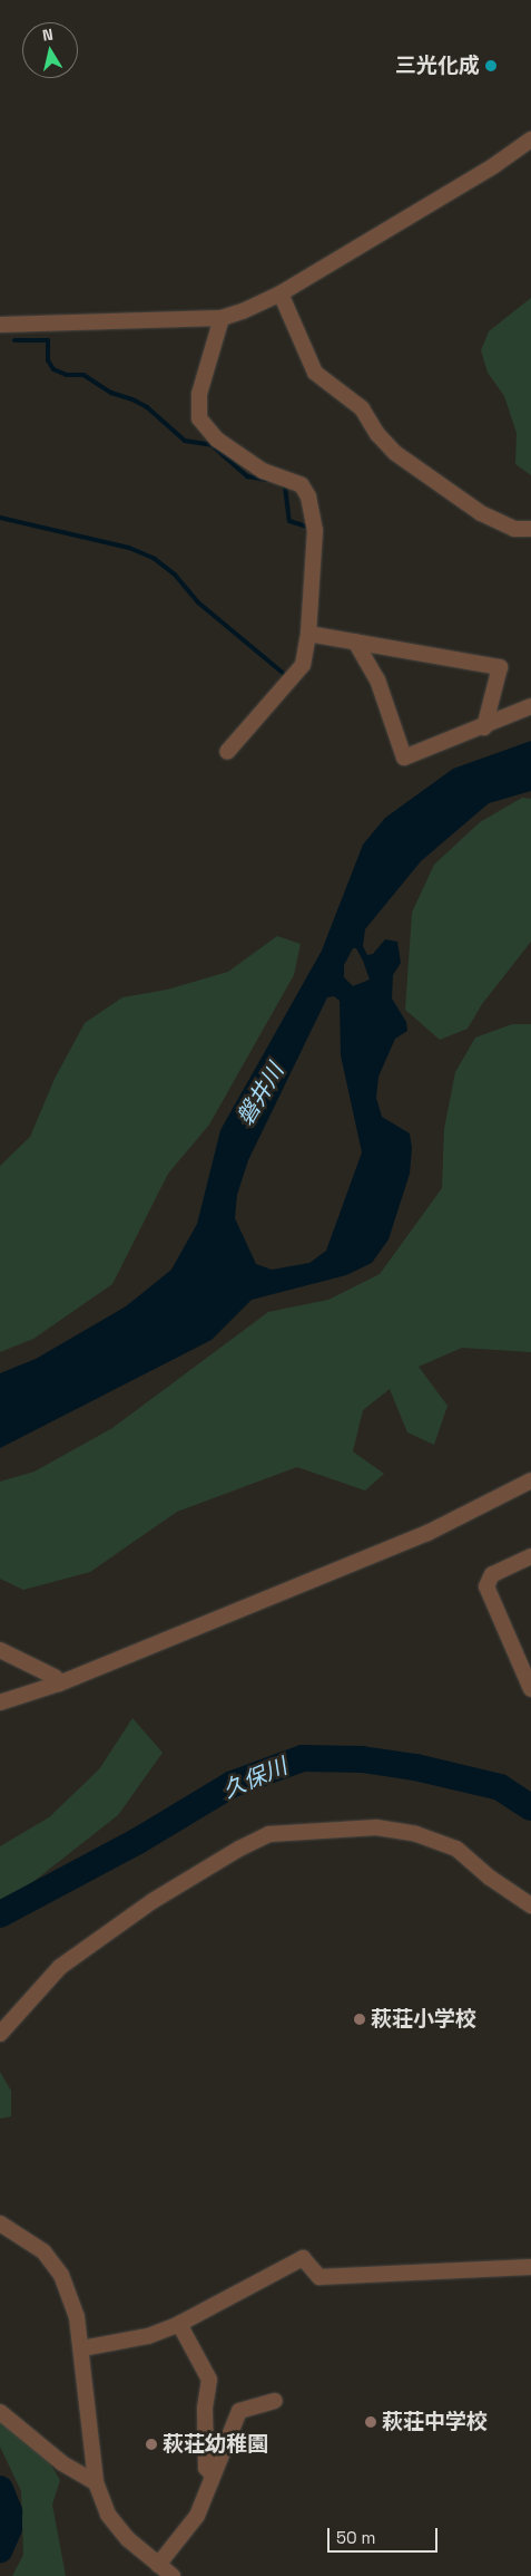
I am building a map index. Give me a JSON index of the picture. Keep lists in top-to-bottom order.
{
  "water": ["磐井川", "久保川"],
  "places": [
    "三光化成",
    "萩荘小学校",
    "萩荘中学校",
    "萩荘幼稚園"
  ],
  "scale_bar": "50 m",
  "north": "top"
}
